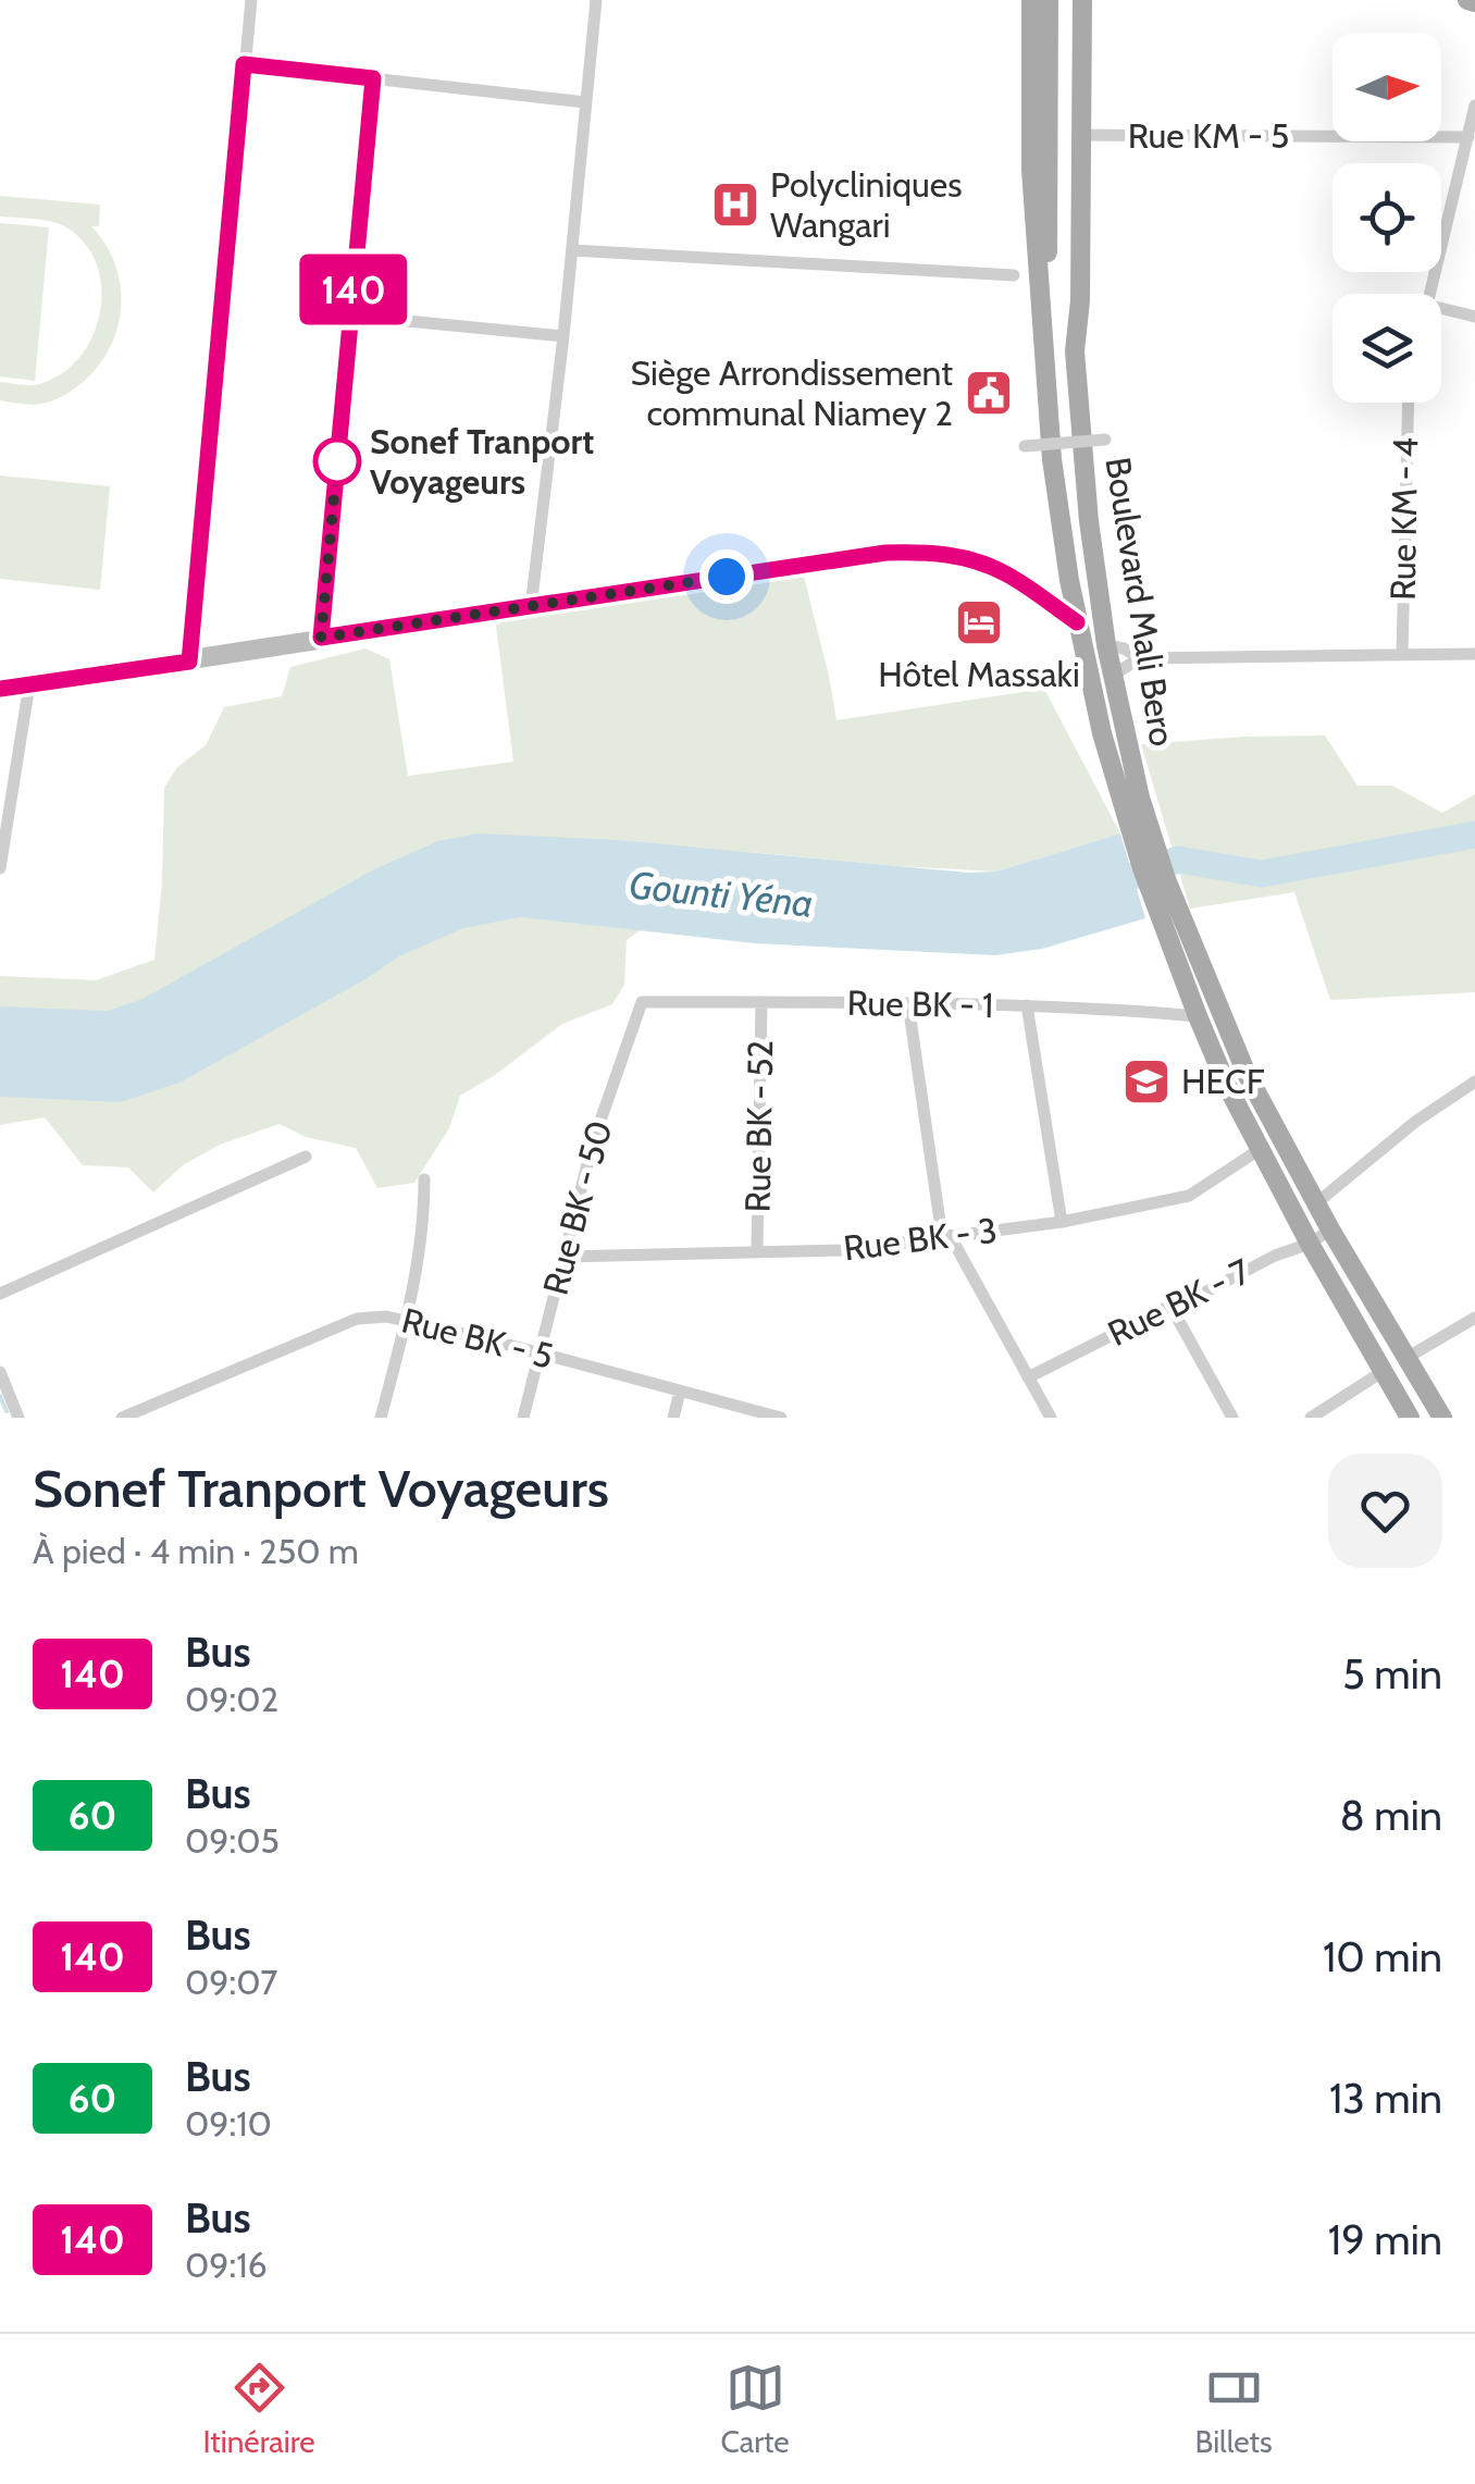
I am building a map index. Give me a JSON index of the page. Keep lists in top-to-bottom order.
{
  "streets": {
    "main road": ["Boulevard Mali Bero"],
    "street": [
      "Rue KM - 5",
      "Rue KM - 4",
      "Rue BK - 1",
      "Rue BK - 52",
      "Rue BK - 50",
      "Rue BK - 3",
      "Rue BK - 7",
      "Rue BK - 5"
    ]
  },
  "crossings": [
    ["Rue KM - 5", "Boulevard Mali Bero"],
    ["Boulevard Mali Bero", "Rue BK - 1"],
    ["Boulevard Mali Bero", "Rue BK - 3"],
    ["Boulevard Mali Bero", "Rue BK - 7"],
    ["Rue BK - 1", "Rue BK - 52"],
    ["Rue BK - 1", "Rue BK - 50"],
    ["Rue BK - 52", "Rue BK - 3"],
    ["Rue BK - 50", "Rue BK - 3"],
    ["Rue BK - 50", "Rue BK - 5"]
  ],
  "water": ["Gounti Yéna"],
  "places": {
    "hospital": ["Polycliniques Wangari"],
    "public building": ["Siège Arrondissement communal Niamey 2"],
    "other": ["Sonef Tranport Voyageurs"],
    "hotel": ["Hôtel Massaki"],
    "school or university": ["HECF"]
  },
  "lines": ["bus line 140"],
  "north": "right",
  "page": {
    "on_map": "140",
    "heading": ["Sonef Tranport Voyageurs", "À pied · 4 min · 250 m"],
    "list": [
      {
        "mark": "140",
        "name": "Bus",
        "note": "09:02",
        "value": "5 min"
      },
      {
        "mark": "60",
        "name": "Bus",
        "note": "09:05",
        "value": "8 min"
      },
      {
        "mark": "140",
        "name": "Bus",
        "note": "09:07",
        "value": "10 min"
      },
      {
        "mark": "60",
        "name": "Bus",
        "note": "09:10",
        "value": "13 min"
      },
      {
        "mark": "140",
        "name": "Bus",
        "note": "09:16",
        "value": "19 min"
      }
    ],
    "tabs": ["Itinéraire", "Carte", "Billets"]
  }
}
